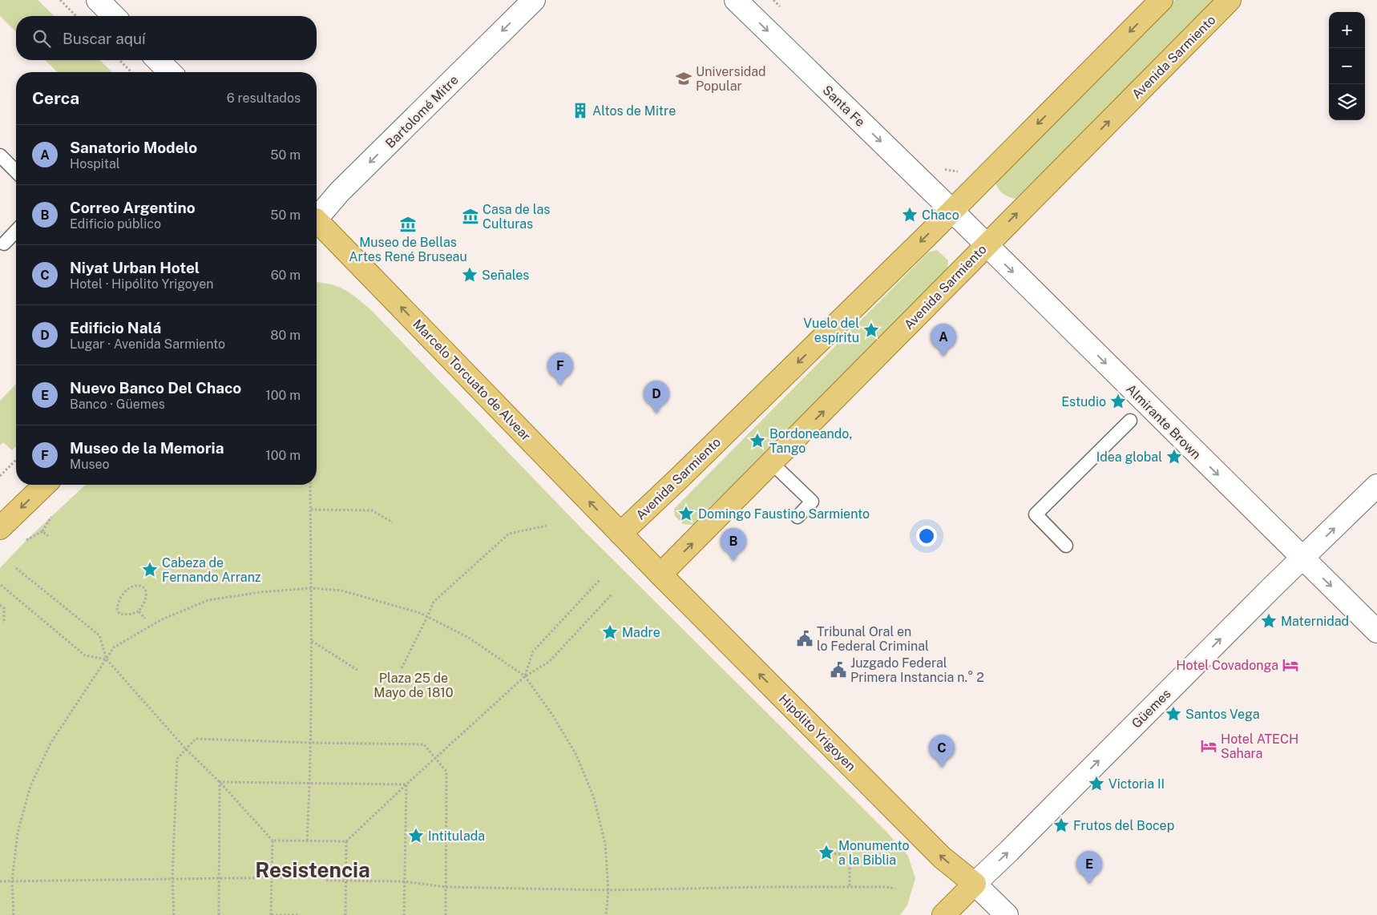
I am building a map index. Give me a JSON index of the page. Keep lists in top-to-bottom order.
{
  "streets": {
    "main road": [
      "Avenida Sarmiento",
      "Marcelo Torcuato de Alvear",
      "Güemes",
      "Hipólito Yrigoyen"
    ],
    "street": ["Santa Fe", "Bartolomé Mitre", "Almirante Brown"]
  },
  "crossings": [
    ["Avenida Sarmiento", "Santa Fe"],
    ["Avenida Sarmiento", "Marcelo Torcuato de Alvear"],
    ["Avenida Sarmiento", "Almirante Brown"],
    ["Avenida Sarmiento", "Hipólito Yrigoyen"],
    ["Santa Fe", "Almirante Brown"],
    ["Marcelo Torcuato de Alvear", "Hipólito Yrigoyen"],
    ["Almirante Brown", "Güemes"],
    ["Güemes", "Hipólito Yrigoyen"]
  ],
  "one_way": [
    "Santa Fe",
    "Bartolomé Mitre",
    "Marcelo Torcuato de Alvear",
    "Almirante Brown",
    "Güemes",
    "Hipólito Yrigoyen"
  ],
  "districts": ["Resistencia"],
  "parks": ["Plaza 25 de Mayo de 1810"],
  "places": {
    "school or university": ["Universidad Popular"],
    "building": ["Altos de Mitre"],
    "place": [
      "Chaco",
      "Señales",
      "Vuelo del espíritu",
      "Estudio",
      "Bordoneando, Tango",
      "Idea global",
      "Domingo Faustino Sarmiento",
      "Cabeza de Fernando Arranz",
      "Maternidad",
      "Madre",
      "Santos Vega",
      "Victoria II",
      "Frutos del Bocep",
      "Intitulada",
      "Monumento a la Biblia"
    ],
    "museum": ["Casa de las Culturas", "Museo de Bellas Artes René Bruseau"],
    "public building": ["Tribunal Oral en lo Federal Criminal", "Juzgado Federal Primera Instancia n.° 2"],
    "hotel": ["Hotel Covadonga", "Hotel ATECH Sahara"]
  },
  "page": {
    "map_buttons": ["+", "−"],
    "search": "Buscar aquí",
    "heading": ["Cerca", "6 resultados"],
    "list": [
      {
        "mark": "A",
        "name": "Sanatorio Modelo",
        "note": "Hospital",
        "value": "50 m"
      },
      {
        "mark": "B",
        "name": "Correo Argentino",
        "note": "Edificio público",
        "value": "50 m"
      },
      {
        "mark": "C",
        "name": "Niyat Urban Hotel",
        "note": "Hotel · Hipólito Yrigoyen",
        "value": "60 m"
      },
      {
        "mark": "D",
        "name": "Edificio Nalá",
        "note": "Lugar · Avenida Sarmiento",
        "value": "80 m"
      },
      {
        "mark": "E",
        "name": "Nuevo Banco Del Chaco",
        "note": "Banco · Güemes",
        "value": "100 m"
      },
      {
        "mark": "F",
        "name": "Museo de la Memoria",
        "note": "Museo",
        "value": "100 m"
      }
    ],
    "pins": [
      "A",
      "F",
      "D",
      "B",
      "C",
      "E"
    ]
  }
}
